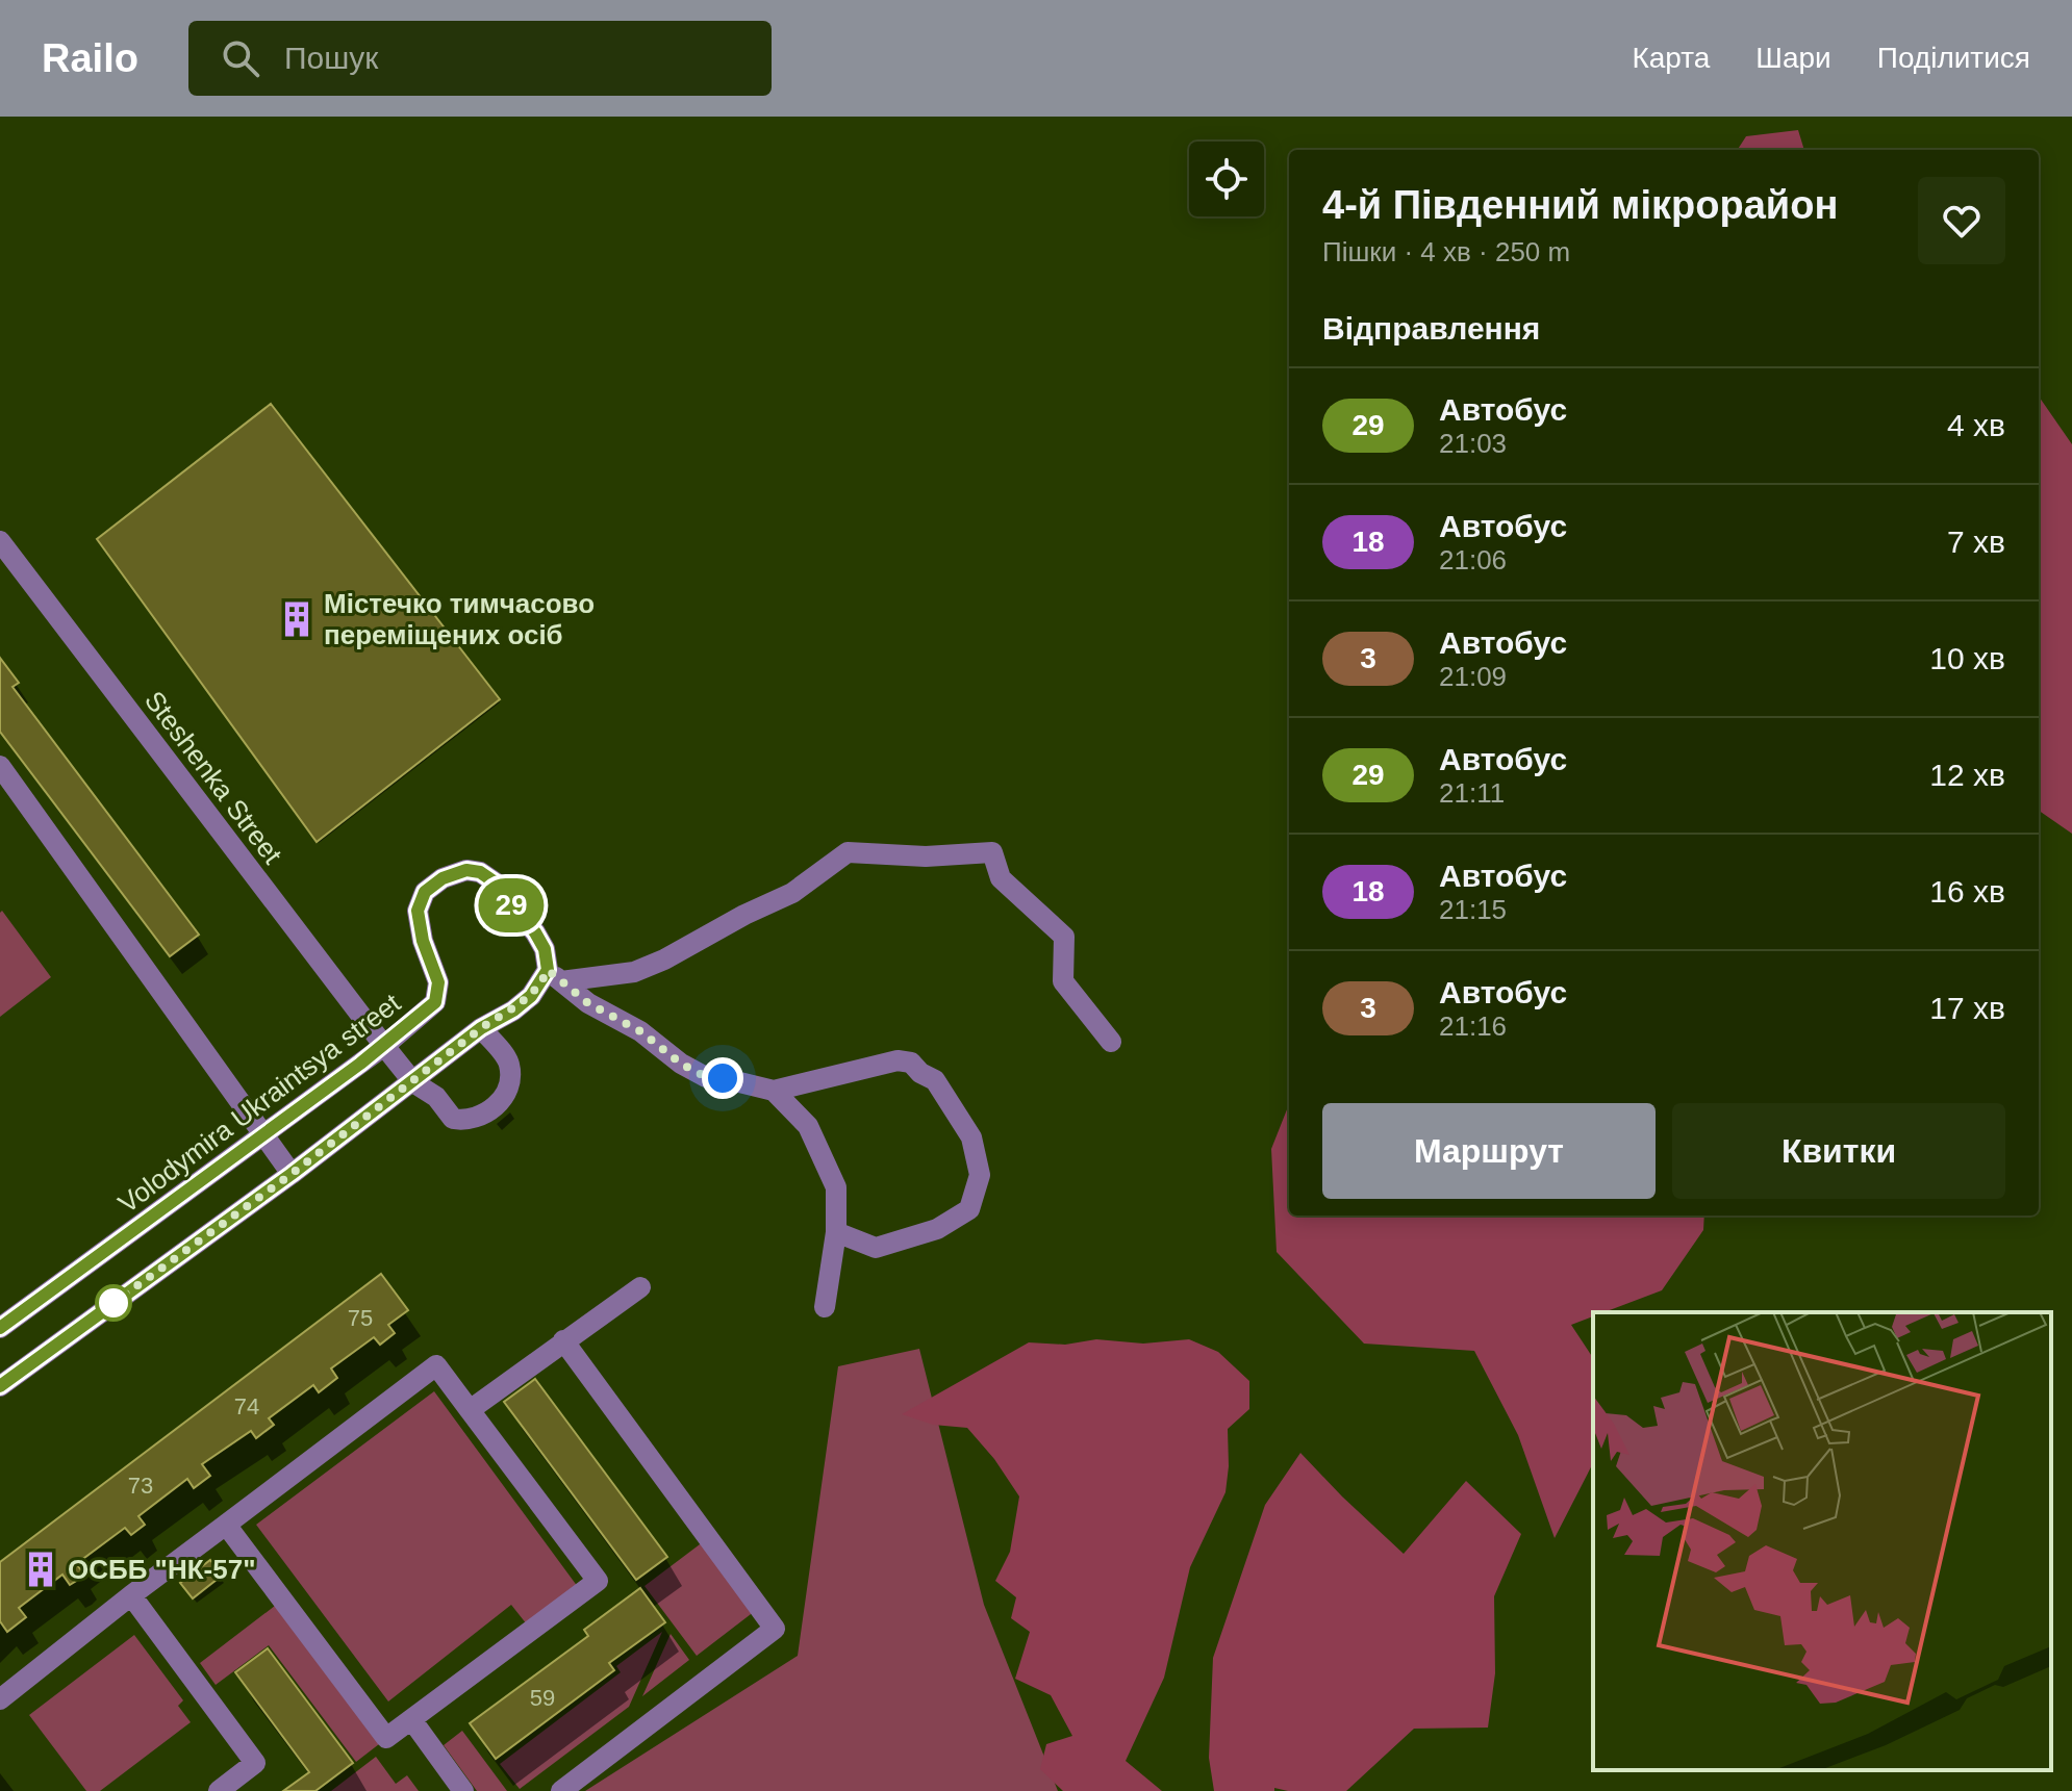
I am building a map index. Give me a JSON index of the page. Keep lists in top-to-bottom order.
{
  "streets": {
    "street": ["Steshenka Street", "Volodymira Ukraintsya street"]
  },
  "crossings": [
    ["Steshenka Street", "Volodymira Ukraintsya street"]
  ],
  "places": {
    "building": ["Містечко тимчасово переміщених осіб", "ОСББ \"НК-57\""]
  },
  "lines": ["bus line 29"],
  "house_numbers": [
    "75",
    "74",
    "73",
    "59"
  ],
  "page": {
    "header": "Railo",
    "search": "Пошук",
    "nav": ["Карта", "Шари", "Поділитися"],
    "on_map": "29",
    "heading": [
      ["4-й Південний мікрорайон", "Пішки · 4 хв · 250 m"],
      "Відправлення"
    ],
    "list": [
      {
        "mark": "29",
        "name": "Автобус",
        "note": "21:03",
        "value": "4 хв"
      },
      {
        "mark": "18",
        "name": "Автобус",
        "note": "21:06",
        "value": "7 хв"
      },
      {
        "mark": "3",
        "name": "Автобус",
        "note": "21:09",
        "value": "10 хв"
      },
      {
        "mark": "29",
        "name": "Автобус",
        "note": "21:11",
        "value": "12 хв"
      },
      {
        "mark": "18",
        "name": "Автобус",
        "note": "21:15",
        "value": "16 хв"
      },
      {
        "mark": "3",
        "name": "Автобус",
        "note": "21:16",
        "value": "17 хв"
      }
    ],
    "buttons": ["Маршрут", "Квитки"]
  }
}
